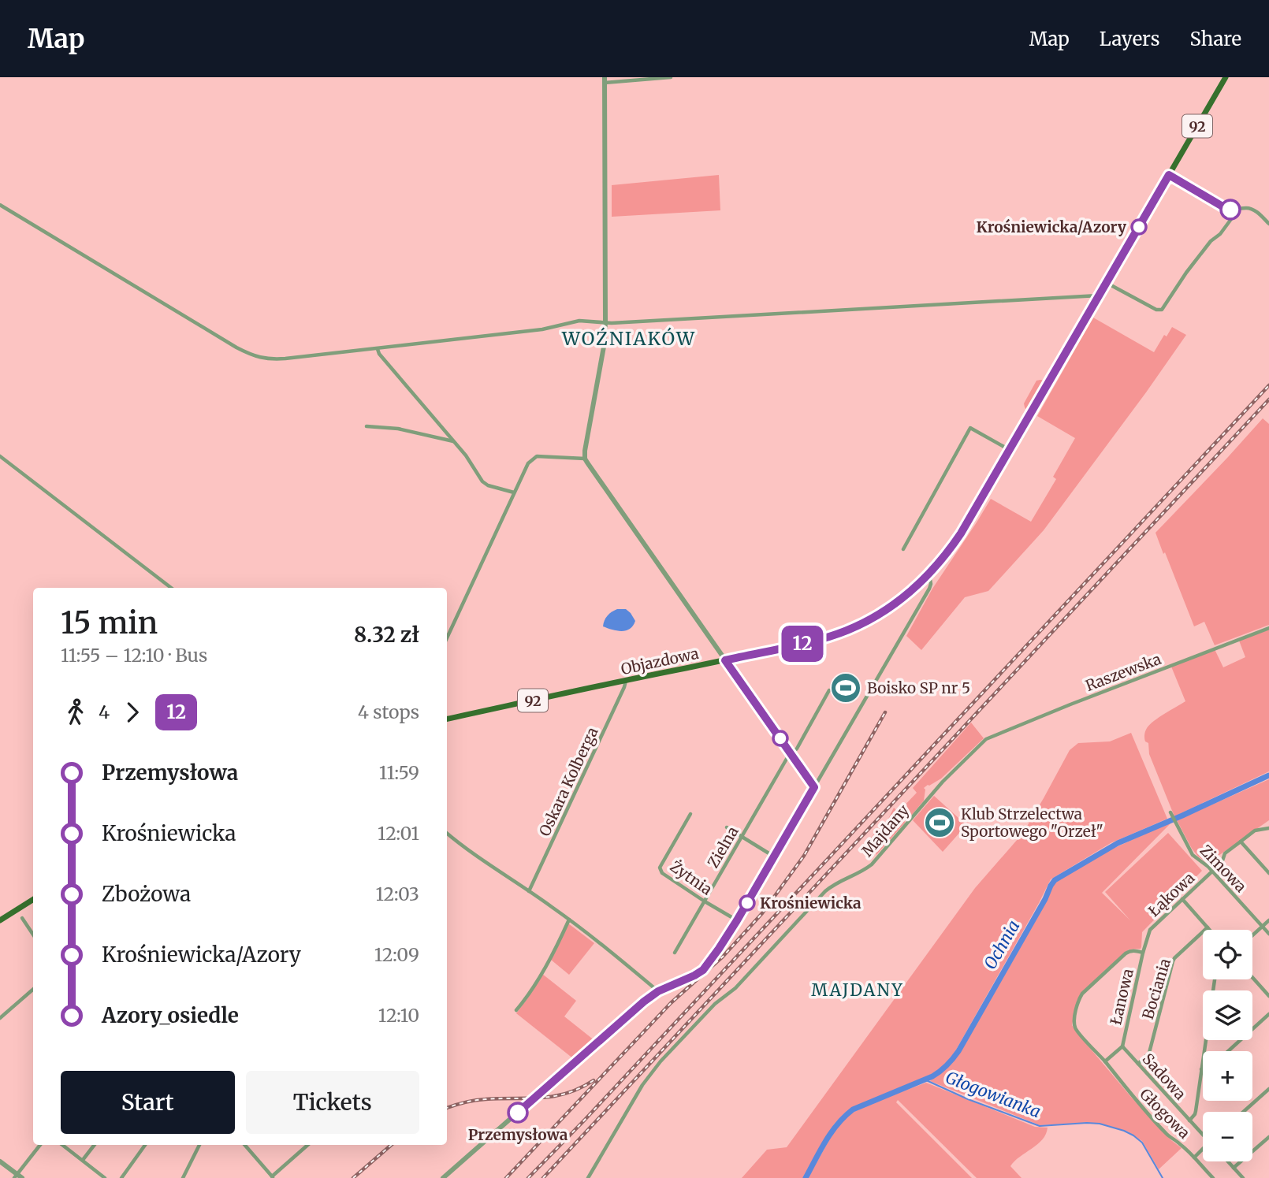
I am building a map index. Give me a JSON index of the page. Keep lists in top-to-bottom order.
{
  "streets": {
    "main road": ["92", "Objazdowa"],
    "street": [
      "Raszewska",
      "Oskara Kolberga",
      "Majdany",
      "Zielna",
      "Zimowa",
      "Żytnia",
      "Łąkowa",
      "Bociania",
      "Łanowa",
      "Sadowa",
      "Głogowa"
    ]
  },
  "crossings": [
    ["92", "Objazdowa"],
    ["Objazdowa", "Oskara Kolberga"],
    ["Raszewska", "Majdany"],
    ["Zielna", "Żytnia"],
    ["Zimowa", "Łąkowa"],
    ["Łąkowa", "Łanowa"],
    ["Bociania", "Sadowa"],
    ["Łanowa", "Sadowa"]
  ],
  "districts": ["WOŹNIAKÓW", "MAJDANY"],
  "water": ["Ochnia", "Głogowianka"],
  "places": {
    "other": ["Krośniewicka/Azory", "Krośniewicka", "Przemysłowa"],
    "sports": ["Boisko SP nr 5", "Klub Strzelectwa Sportowego \"Orzeł\""]
  },
  "lines": ["bus line 12"],
  "page": {
    "header": "Map",
    "nav": ["Map", "Layers", "Share"],
    "on_map": "12",
    "heading": ["15 min", "11:55 – 12:10 · Bus", "8.32 zł"],
    "legs": ["4", "12", "4 stops"],
    "list": [
      {
        "name": "Przemysłowa",
        "value": "11:59"
      },
      {
        "name": "Krośniewicka",
        "value": "12:01"
      },
      {
        "name": "Zbożowa",
        "value": "12:03"
      },
      {
        "name": "Krośniewicka/Azory",
        "value": "12:09"
      },
      {
        "name": "Azory_osiedle",
        "value": "12:10"
      }
    ],
    "map_buttons": ["+", "−"],
    "buttons": ["Start", "Tickets"]
  }
}
